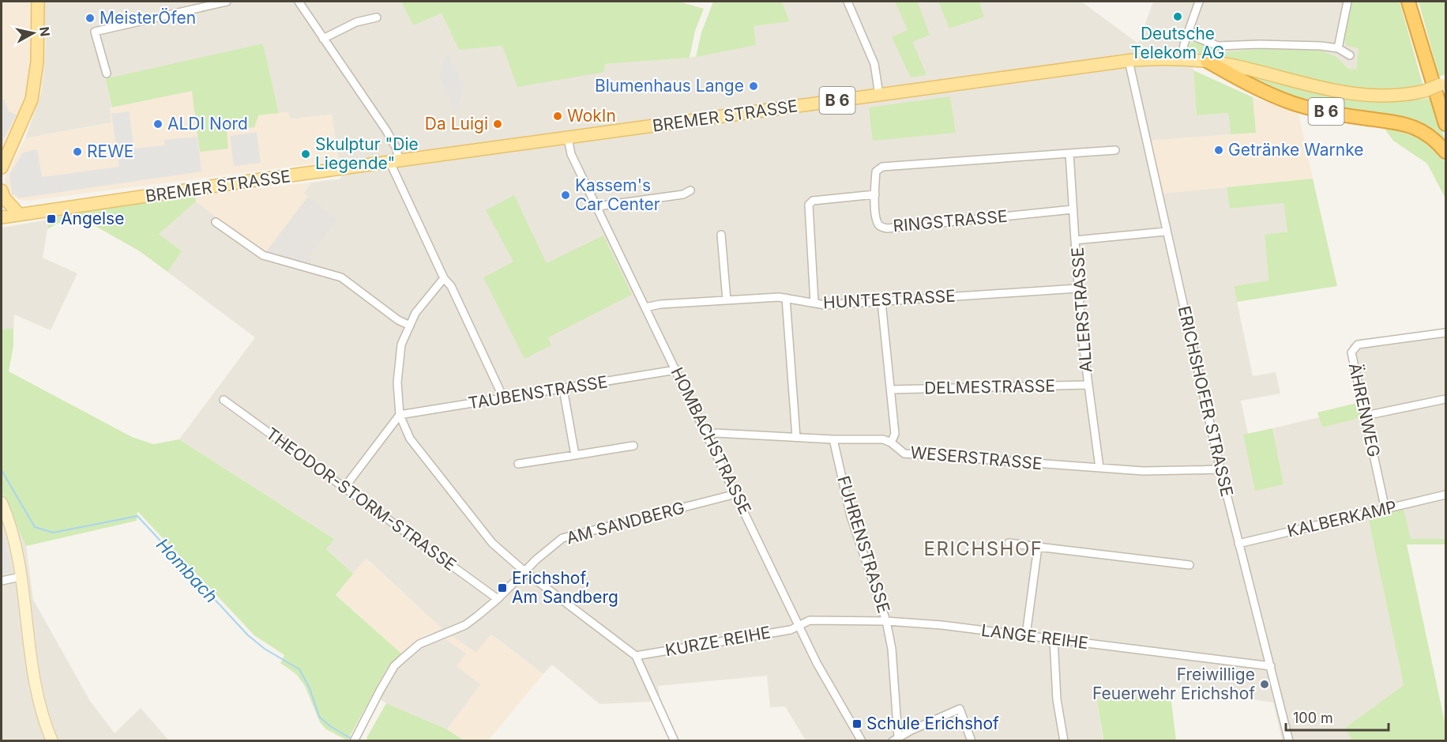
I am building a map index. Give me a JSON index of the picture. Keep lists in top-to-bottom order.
{
  "streets": {
    "highway": ["B 6"],
    "main road": ["BREMER STRASSE"],
    "street": [
      "RINGSTRASSE",
      "HUNTESTRASSE",
      "ALLERSTRASSE",
      "DELMESTRASSE",
      "TAUBENSTRASSE",
      "ERICHSHOFER STRASSE",
      "ÄHRENWEG",
      "HOMBACHSTRASSE",
      "WESERSTRASSE",
      "THEODOR-STORM-STRASSE",
      "KALBERKAMP",
      "AM SANDBERG",
      "FUHRENSTRASSE",
      "LANGE REIHE",
      "KURZE REIHE"
    ]
  },
  "crossings": [
    ["B 6", "BREMER STRASSE"],
    ["BREMER STRASSE", "ERICHSHOFER STRASSE"],
    ["BREMER STRASSE", "HOMBACHSTRASSE"],
    ["HUNTESTRASSE", "ALLERSTRASSE"],
    ["HUNTESTRASSE", "HOMBACHSTRASSE"],
    ["ALLERSTRASSE", "DELMESTRASSE"],
    ["ALLERSTRASSE", "ERICHSHOFER STRASSE"],
    ["ALLERSTRASSE", "WESERSTRASSE"],
    ["TAUBENSTRASSE", "HOMBACHSTRASSE"],
    ["ERICHSHOFER STRASSE", "WESERSTRASSE"],
    ["ERICHSHOFER STRASSE", "KALBERKAMP"],
    ["ERICHSHOFER STRASSE", "LANGE REIHE"],
    ["ÄHRENWEG", "KALBERKAMP"],
    ["HOMBACHSTRASSE", "WESERSTRASSE"],
    ["HOMBACHSTRASSE", "AM SANDBERG"],
    ["HOMBACHSTRASSE", "LANGE REIHE"],
    ["HOMBACHSTRASSE", "KURZE REIHE"],
    ["WESERSTRASSE", "FUHRENSTRASSE"],
    ["THEODOR-STORM-STRASSE", "AM SANDBERG"],
    ["FUHRENSTRASSE", "LANGE REIHE"],
    ["LANGE REIHE", "KURZE REIHE"]
  ],
  "districts": ["ERICHSHOF"],
  "water": ["Hombach"],
  "places": {
    "other": [
      "Deutsche Telekom AG",
      "MeisterÖfen",
      "Blumenhaus Lange",
      "WokIn",
      "ALDI Nord",
      "Da Luigi",
      "Getränke Warnke",
      "REWE",
      "Skulptur \"Die Liegende\"",
      "Kassem's Car Center",
      "Freiwillige Feuerwehr Erichshof"
    ],
    "transit": ["Angelse", "Erichshof, Am Sandberg", "Schule Erichshof"]
  },
  "scale_bar": "100 m",
  "north": "right"
}
